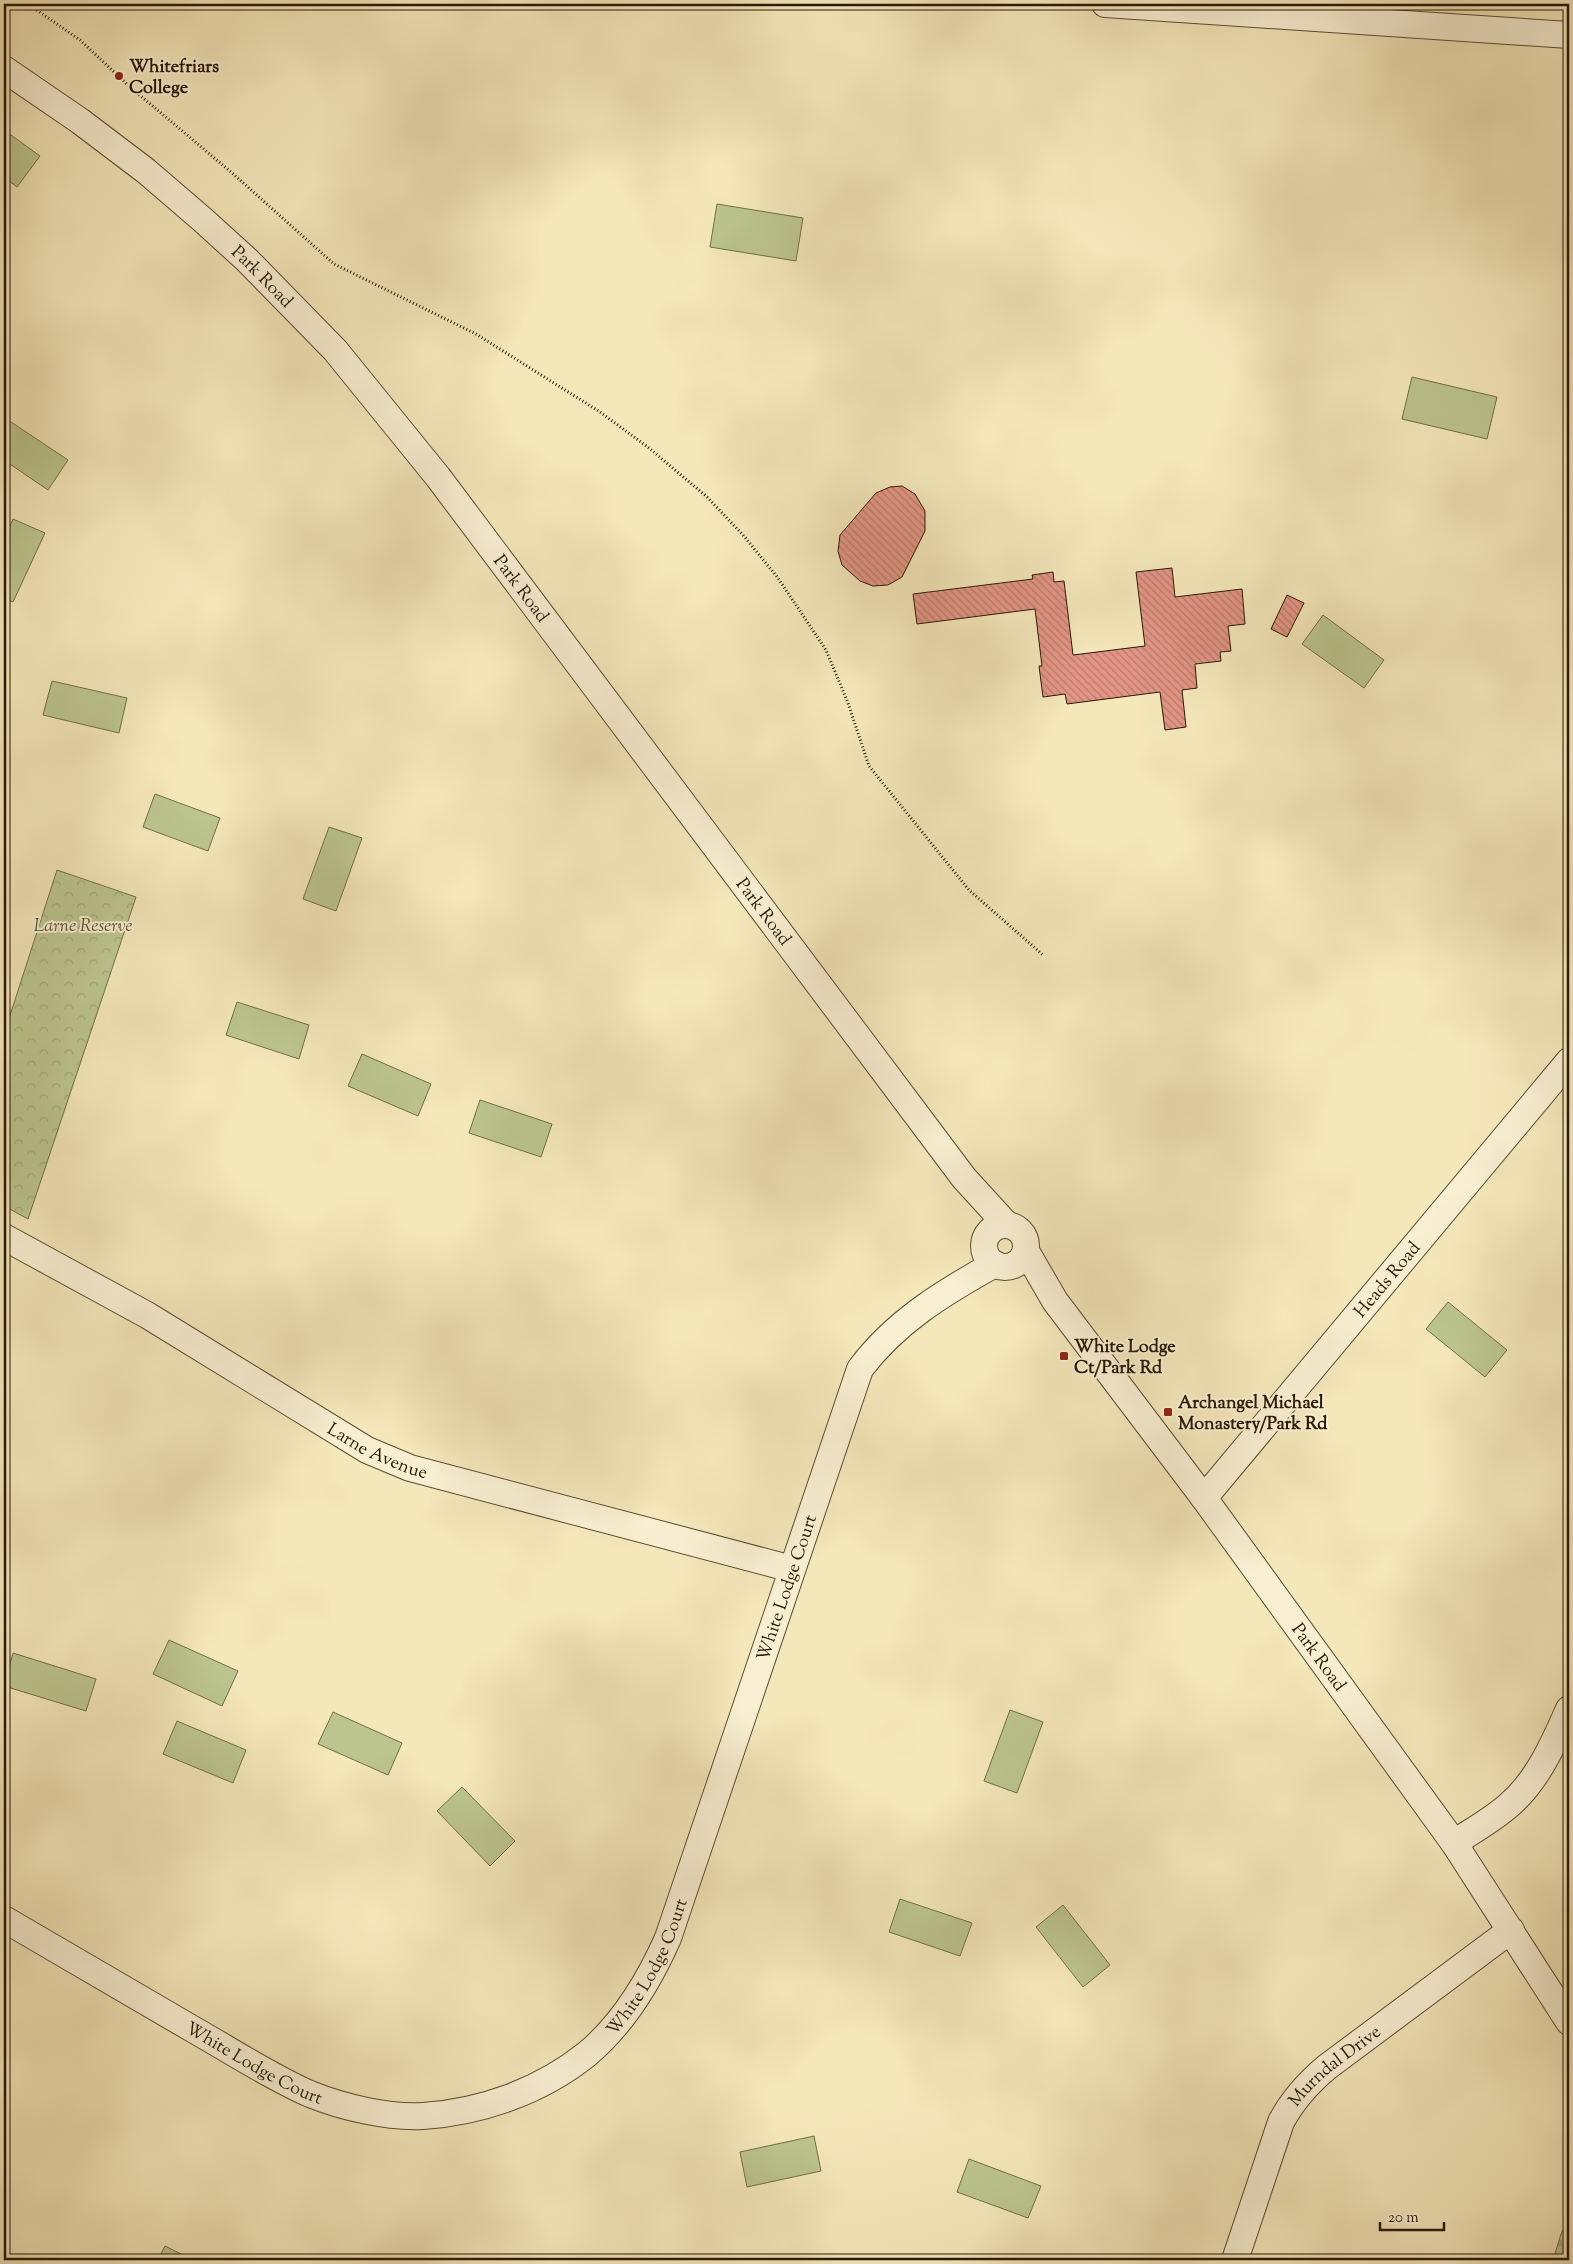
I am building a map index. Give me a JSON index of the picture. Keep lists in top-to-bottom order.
{
  "streets": {
    "street": [
      "Park Road",
      "Heads Road",
      "Larne Avenue",
      "White Lodge Court",
      "Murndal Drive"
    ]
  },
  "crossings": [
    ["Park Road", "Heads Road"],
    ["Park Road", "White Lodge Court"],
    ["Park Road", "Murndal Drive"],
    ["Larne Avenue", "White Lodge Court"]
  ],
  "parks": ["Larne Reserve"],
  "places": {
    "other": ["Whitefriars College"],
    "transit": ["White Lodge Ct/Park Rd", "Archangel Michael Monastery/Park Rd"]
  },
  "scale_bar": "20 m"
}
